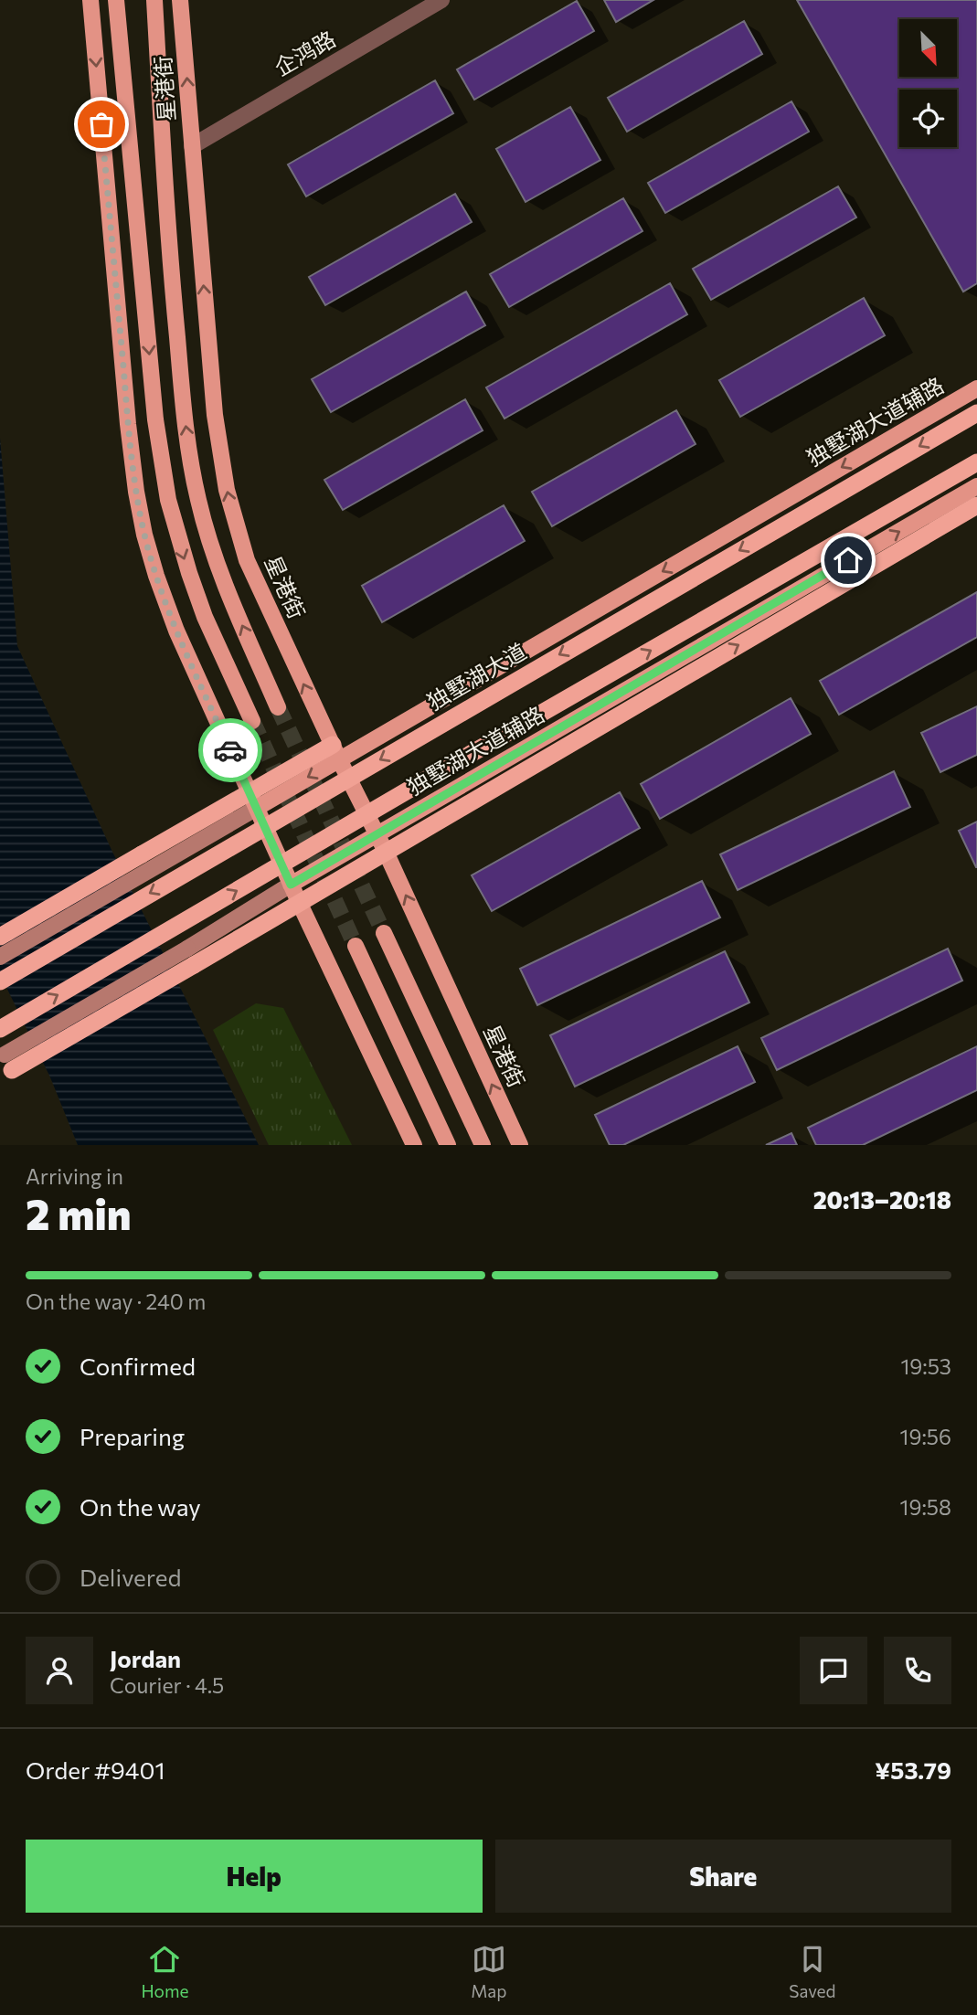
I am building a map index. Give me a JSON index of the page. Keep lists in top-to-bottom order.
{
  "streets": {
    "highway": ["独墅湖大道"],
    "main road": ["星港街", "独墅湖大道辅路"],
    "street": ["企鸿路"]
  },
  "crossings": [
    ["企鸿路", "星港街"],
    ["星港街", "独墅湖大道辅路"]
  ],
  "north": "bottom right",
  "page": {
    "heading": ["2 min", "Arriving in", "20:13–20:18"],
    "panel": [
      "Jordan",
      "Courier · 4.5",
      "Order #9401",
      "¥53.79"
    ],
    "bar": "On the way · 240 m",
    "list": [
      ["Confirmed", "19:53"],
      ["Preparing", "19:56"],
      ["On the way", "19:58"],
      "Delivered"
    ],
    "buttons": ["Help", "Share"],
    "tabs": ["Home", "Map", "Saved"]
  }
}
